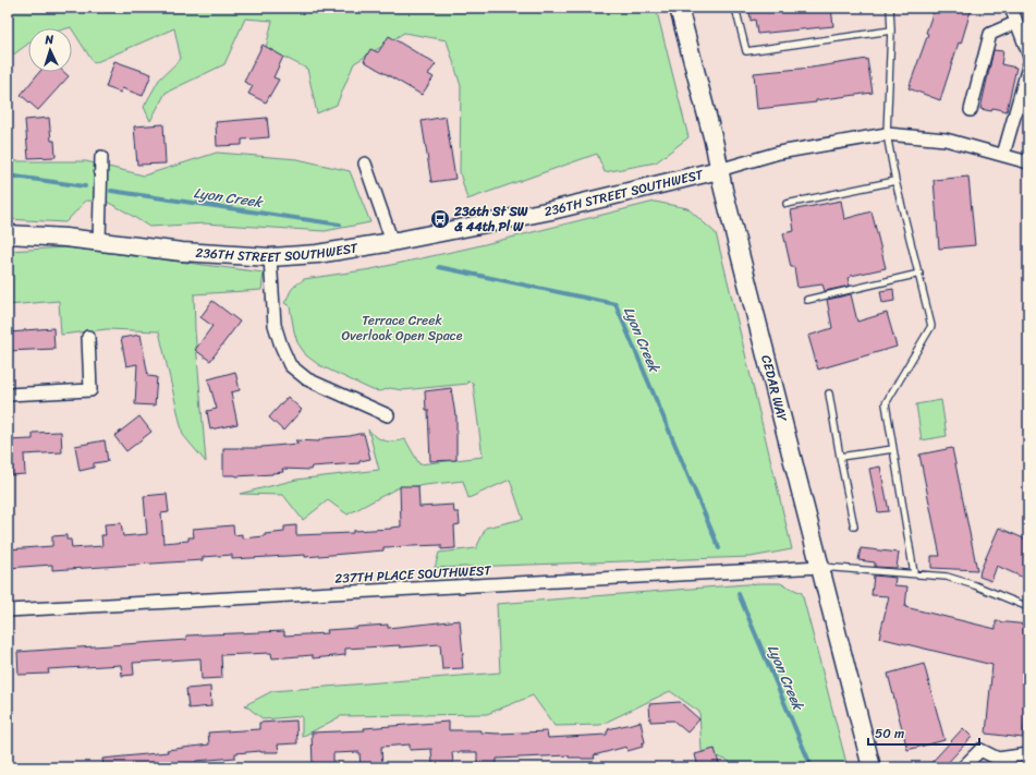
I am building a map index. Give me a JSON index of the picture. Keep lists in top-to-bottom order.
{
  "streets": {
    "main road": ["236TH STREET SOUTHWEST", "CEDAR WAY"],
    "street": ["237TH PLACE SOUTHWEST"]
  },
  "crossings": [
    ["236TH STREET SOUTHWEST", "CEDAR WAY"],
    ["CEDAR WAY", "237TH PLACE SOUTHWEST"]
  ],
  "water": ["Lyon Creek"],
  "parks": ["Terrace Creek Overlook Open Space"],
  "places": {
    "bus stop": ["236th St SW & 44th Pl W"]
  },
  "scale_bar": "50 m",
  "north": "top"
}
